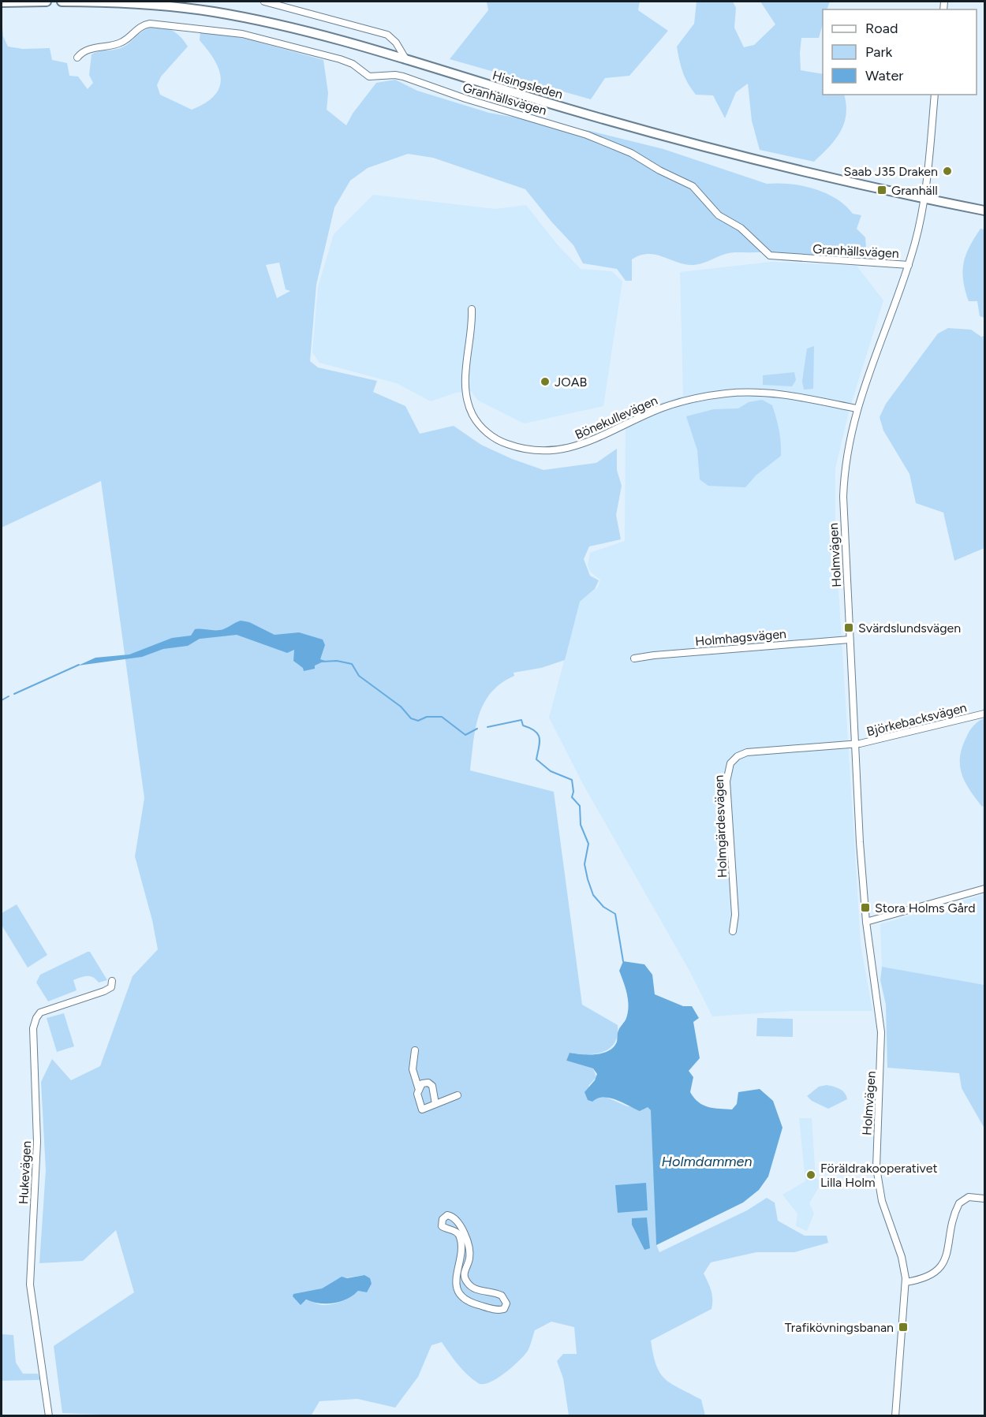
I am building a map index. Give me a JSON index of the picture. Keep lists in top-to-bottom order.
{
  "streets": {
    "highway": ["Hisingsleden"],
    "street": [
      "Granhällsvägen",
      "Bönekullevägen",
      "Holmvägen",
      "Holmhagsvägen",
      "Björkebacksvägen",
      "Holmgärdesvägen",
      "Hukevägen"
    ]
  },
  "crossings": [
    ["Hisingsleden", "Holmvägen"],
    ["Granhällsvägen", "Holmvägen"],
    ["Bönekullevägen", "Holmvägen"],
    ["Holmvägen", "Holmhagsvägen"],
    ["Holmvägen", "Björkebacksvägen"],
    ["Holmvägen", "Holmgärdesvägen"],
    ["Björkebacksvägen", "Holmgärdesvägen"]
  ],
  "water": ["Holmdammen"],
  "places": {
    "other": ["Saab J35 Draken", "JOAB", "Föräldrakooperativet Lilla Holm"],
    "transit": [
      "Granhäll",
      "Svärdslundsvägen",
      "Stora Holms Gård",
      "Trafikövningsbanan"
    ]
  },
  "legend": ["Road", "Park", "Water"]
}
